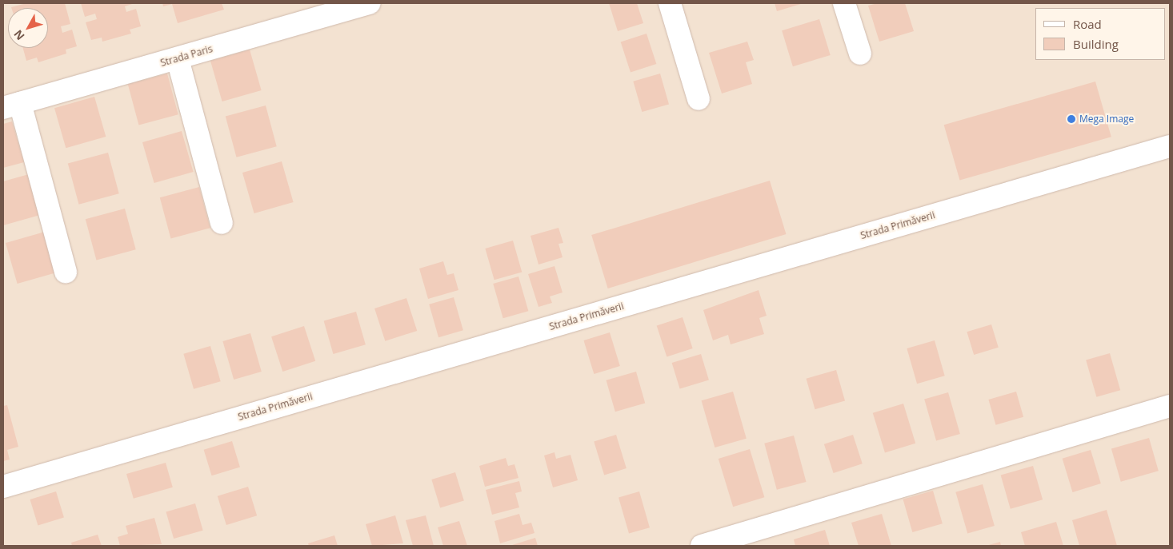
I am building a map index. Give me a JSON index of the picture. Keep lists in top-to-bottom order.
{
  "streets": {
    "street": ["Strada Paris", "Strada Primăverii"]
  },
  "places": ["Mega Image"],
  "legend": ["Road", "Building"],
  "north": "bottom left"
}
